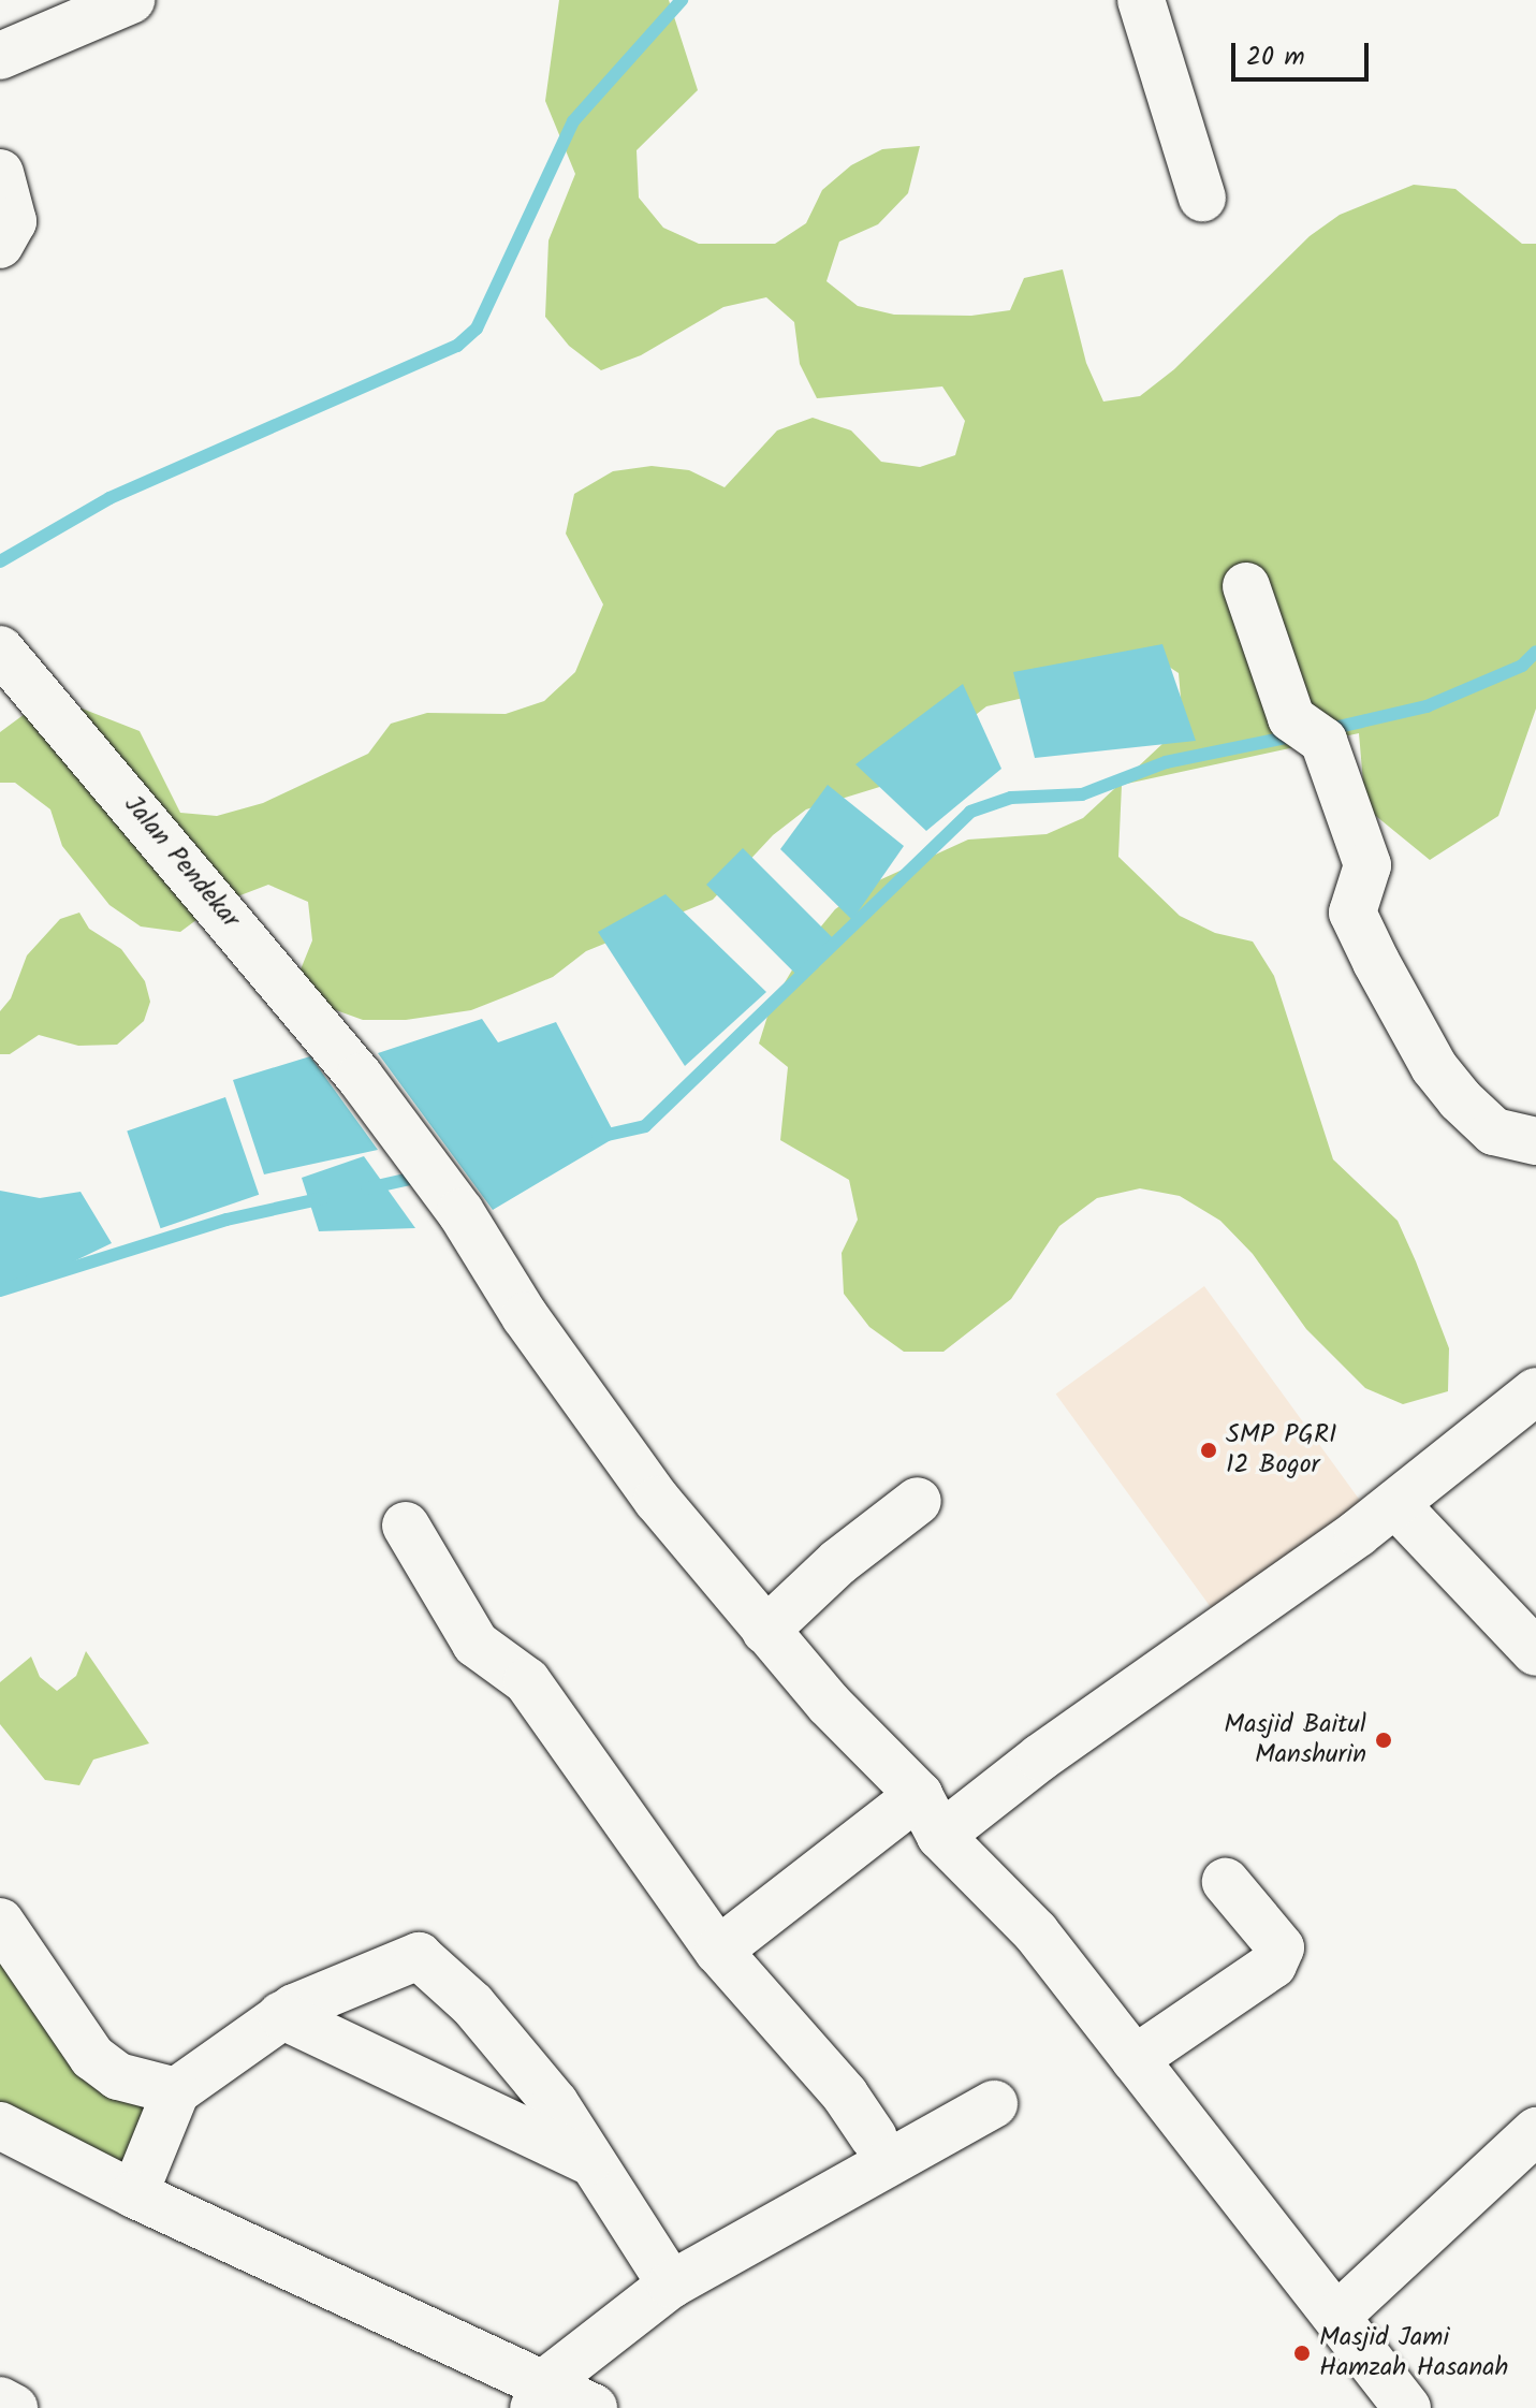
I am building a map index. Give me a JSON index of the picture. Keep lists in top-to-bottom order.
{
  "streets": {
    "street": ["Jalan Pendekar"]
  },
  "places": ["SMP PGRI 12 Bogor", "Masjid Baitul Manshurin", "Masjid Jami Hamzah Hasanah"],
  "scale_bar": "20 m"
}
